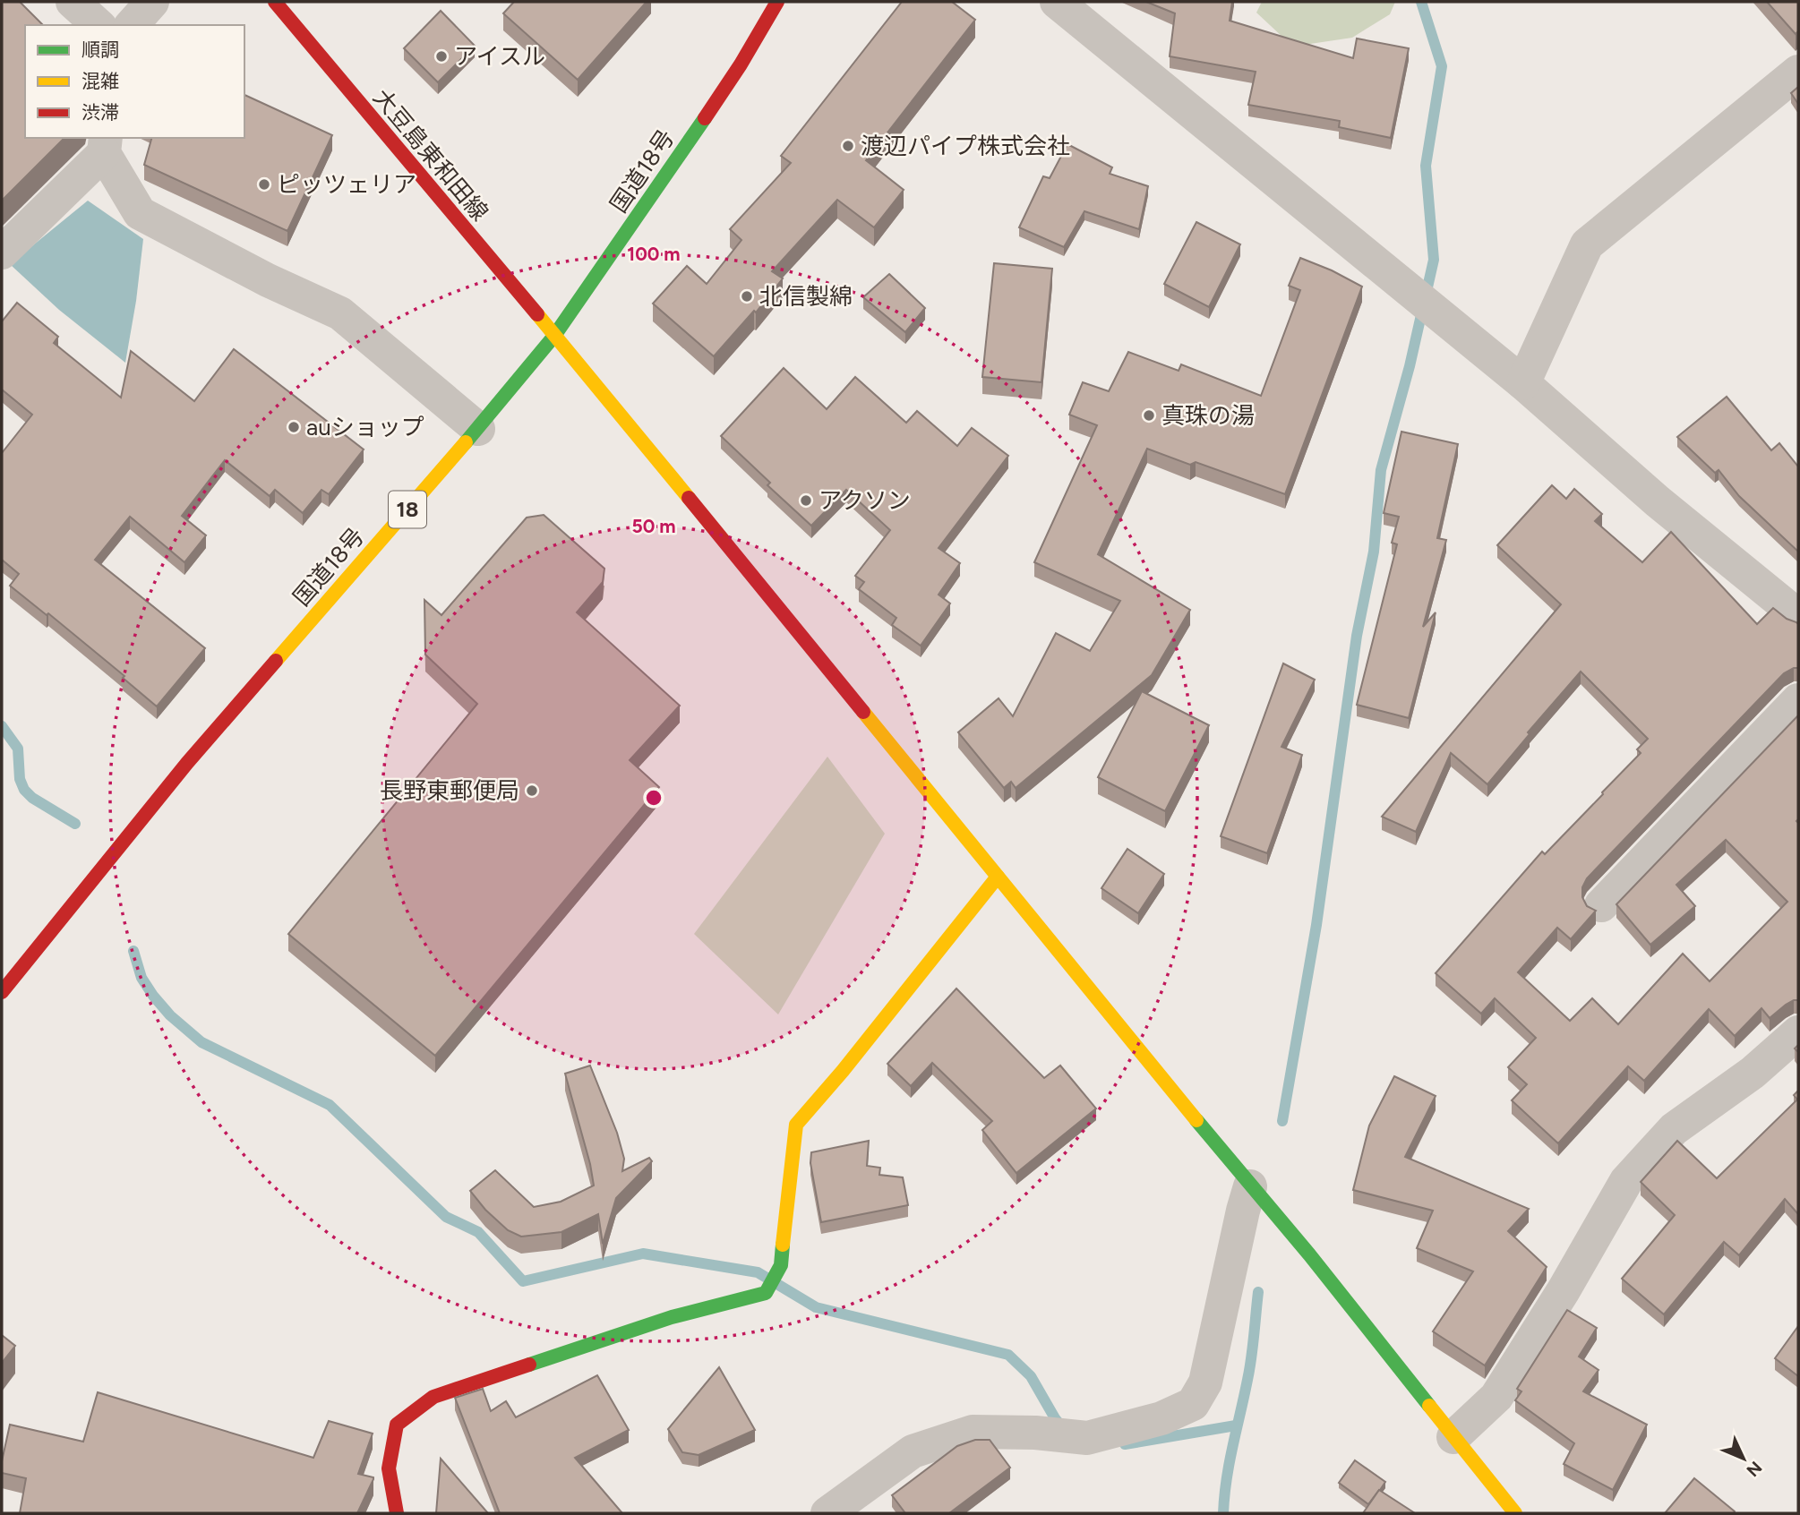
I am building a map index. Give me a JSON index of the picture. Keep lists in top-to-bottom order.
{
  "streets": {
    "main road": ["大豆島東和田線", "国道18号", "18"]
  },
  "crossings": [
    ["大豆島東和田線", "国道18号"]
  ],
  "places": [
    "アイスル",
    "渡辺パイプ株式会社",
    "ピッツェリア",
    "北信製綿",
    "真珠の湯",
    "auショップ",
    "アクソン",
    "長野東郵便局"
  ],
  "legend": ["順調", "混雑", "渋滞"],
  "north": "bottom right",
  "rings": ["100 m", "50 m"]
}
